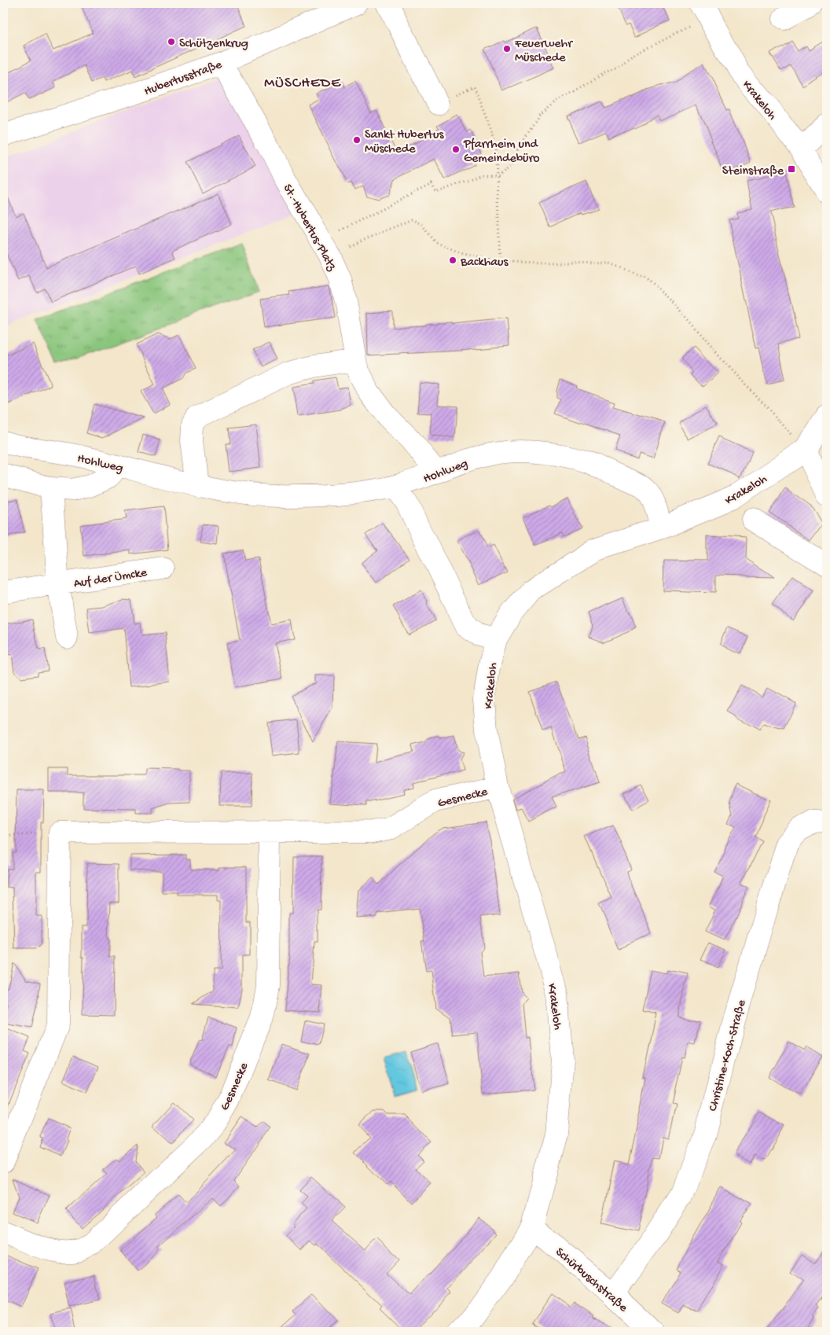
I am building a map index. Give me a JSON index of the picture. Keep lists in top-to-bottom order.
{
  "streets": {
    "street": [
      "Hubertusstraße",
      "Krakeloh",
      "St.-Hubertus-Platz",
      "Hohlweg",
      "Auf der Ümcke",
      "Gesmecke",
      "Christine-Koch-Straße",
      "Schürbuschstraße"
    ]
  },
  "crossings": [
    ["Hubertusstraße", "St.-Hubertus-Platz"],
    ["Krakeloh", "Hohlweg"],
    ["Krakeloh", "Gesmecke"],
    ["Krakeloh", "Schürbuschstraße"],
    ["St.-Hubertus-Platz", "Hohlweg"],
    ["Christine-Koch-Straße", "Schürbuschstraße"]
  ],
  "districts": ["MÜSCHEDE"],
  "places": {
    "other": [
      "Schützenkrug",
      "Feuerwehr Müschede",
      "Sankt Hubertus Müschede",
      "Pfarrheim und Gemeindebüro",
      "Backhaus"
    ],
    "transit": ["Steinstraße"]
  }
}
